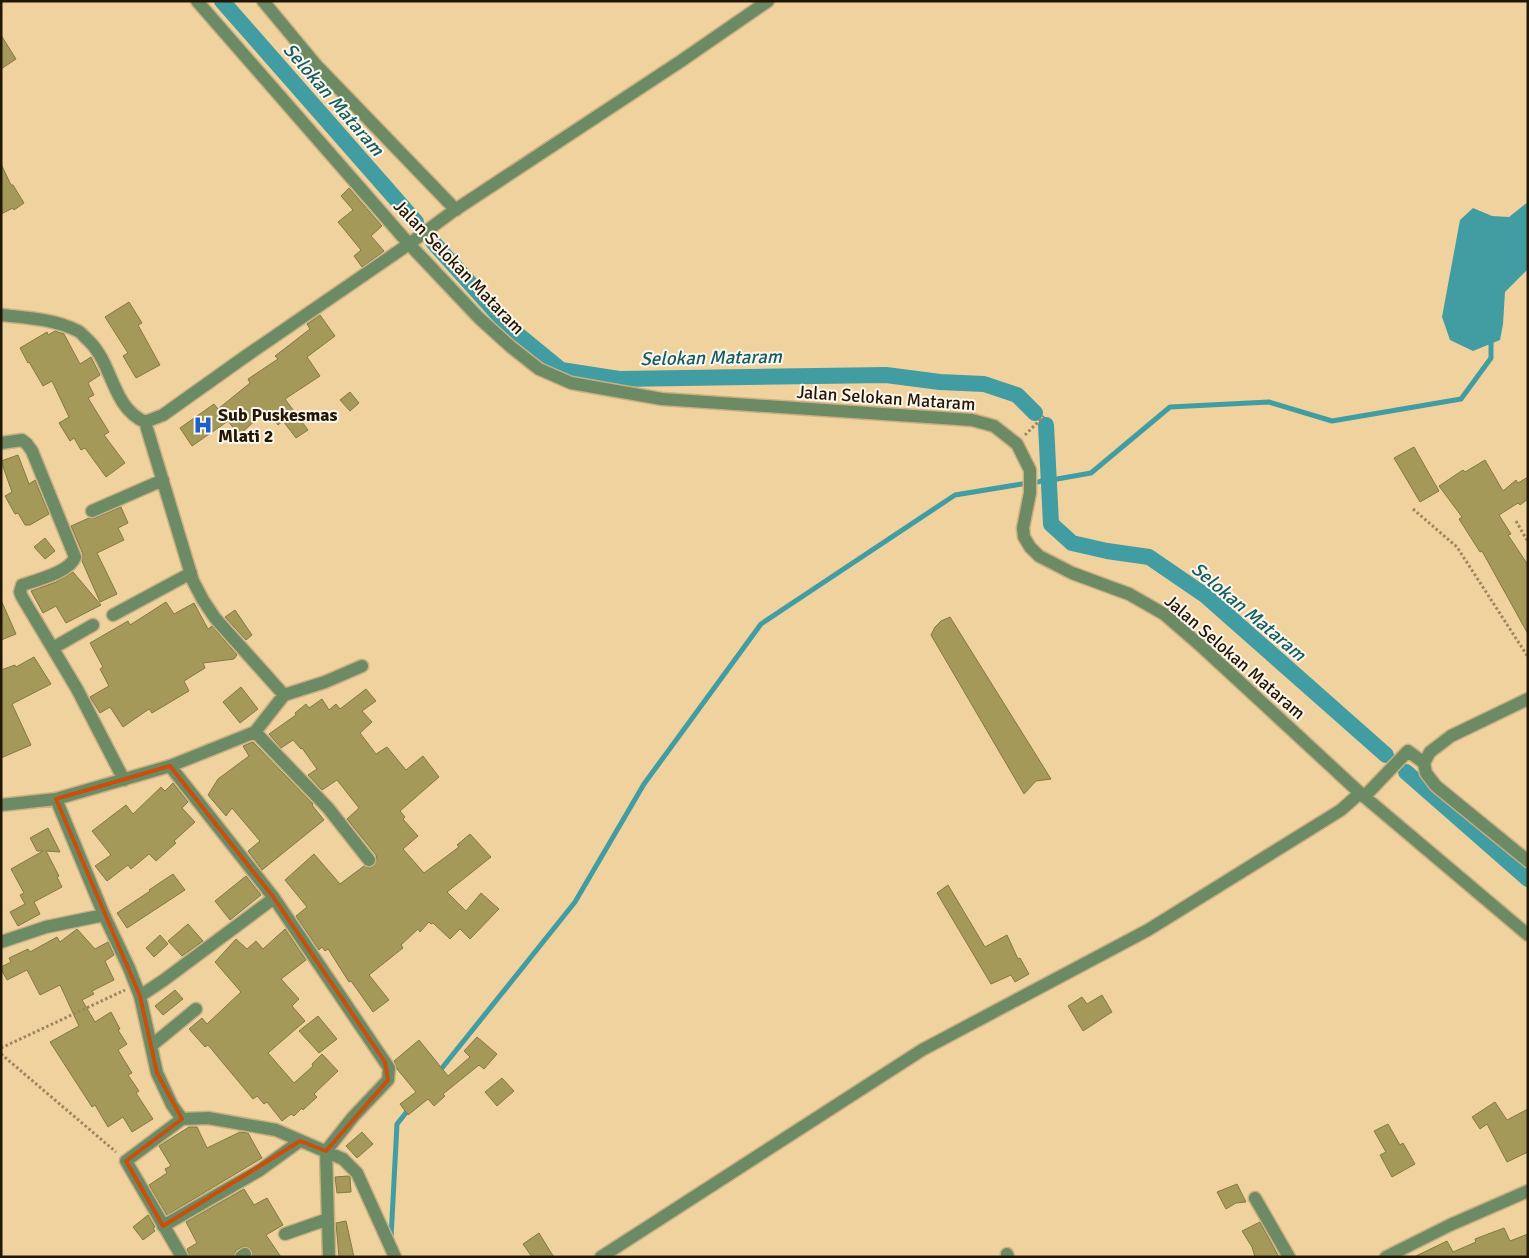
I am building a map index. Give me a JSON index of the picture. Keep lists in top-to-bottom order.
{
  "streets": {
    "street": ["Jalan Selokan Mataram"]
  },
  "water": ["Selokan Mataram"],
  "places": {
    "hospital": ["Sub Puskesmas Mlati 2"]
  }
}
